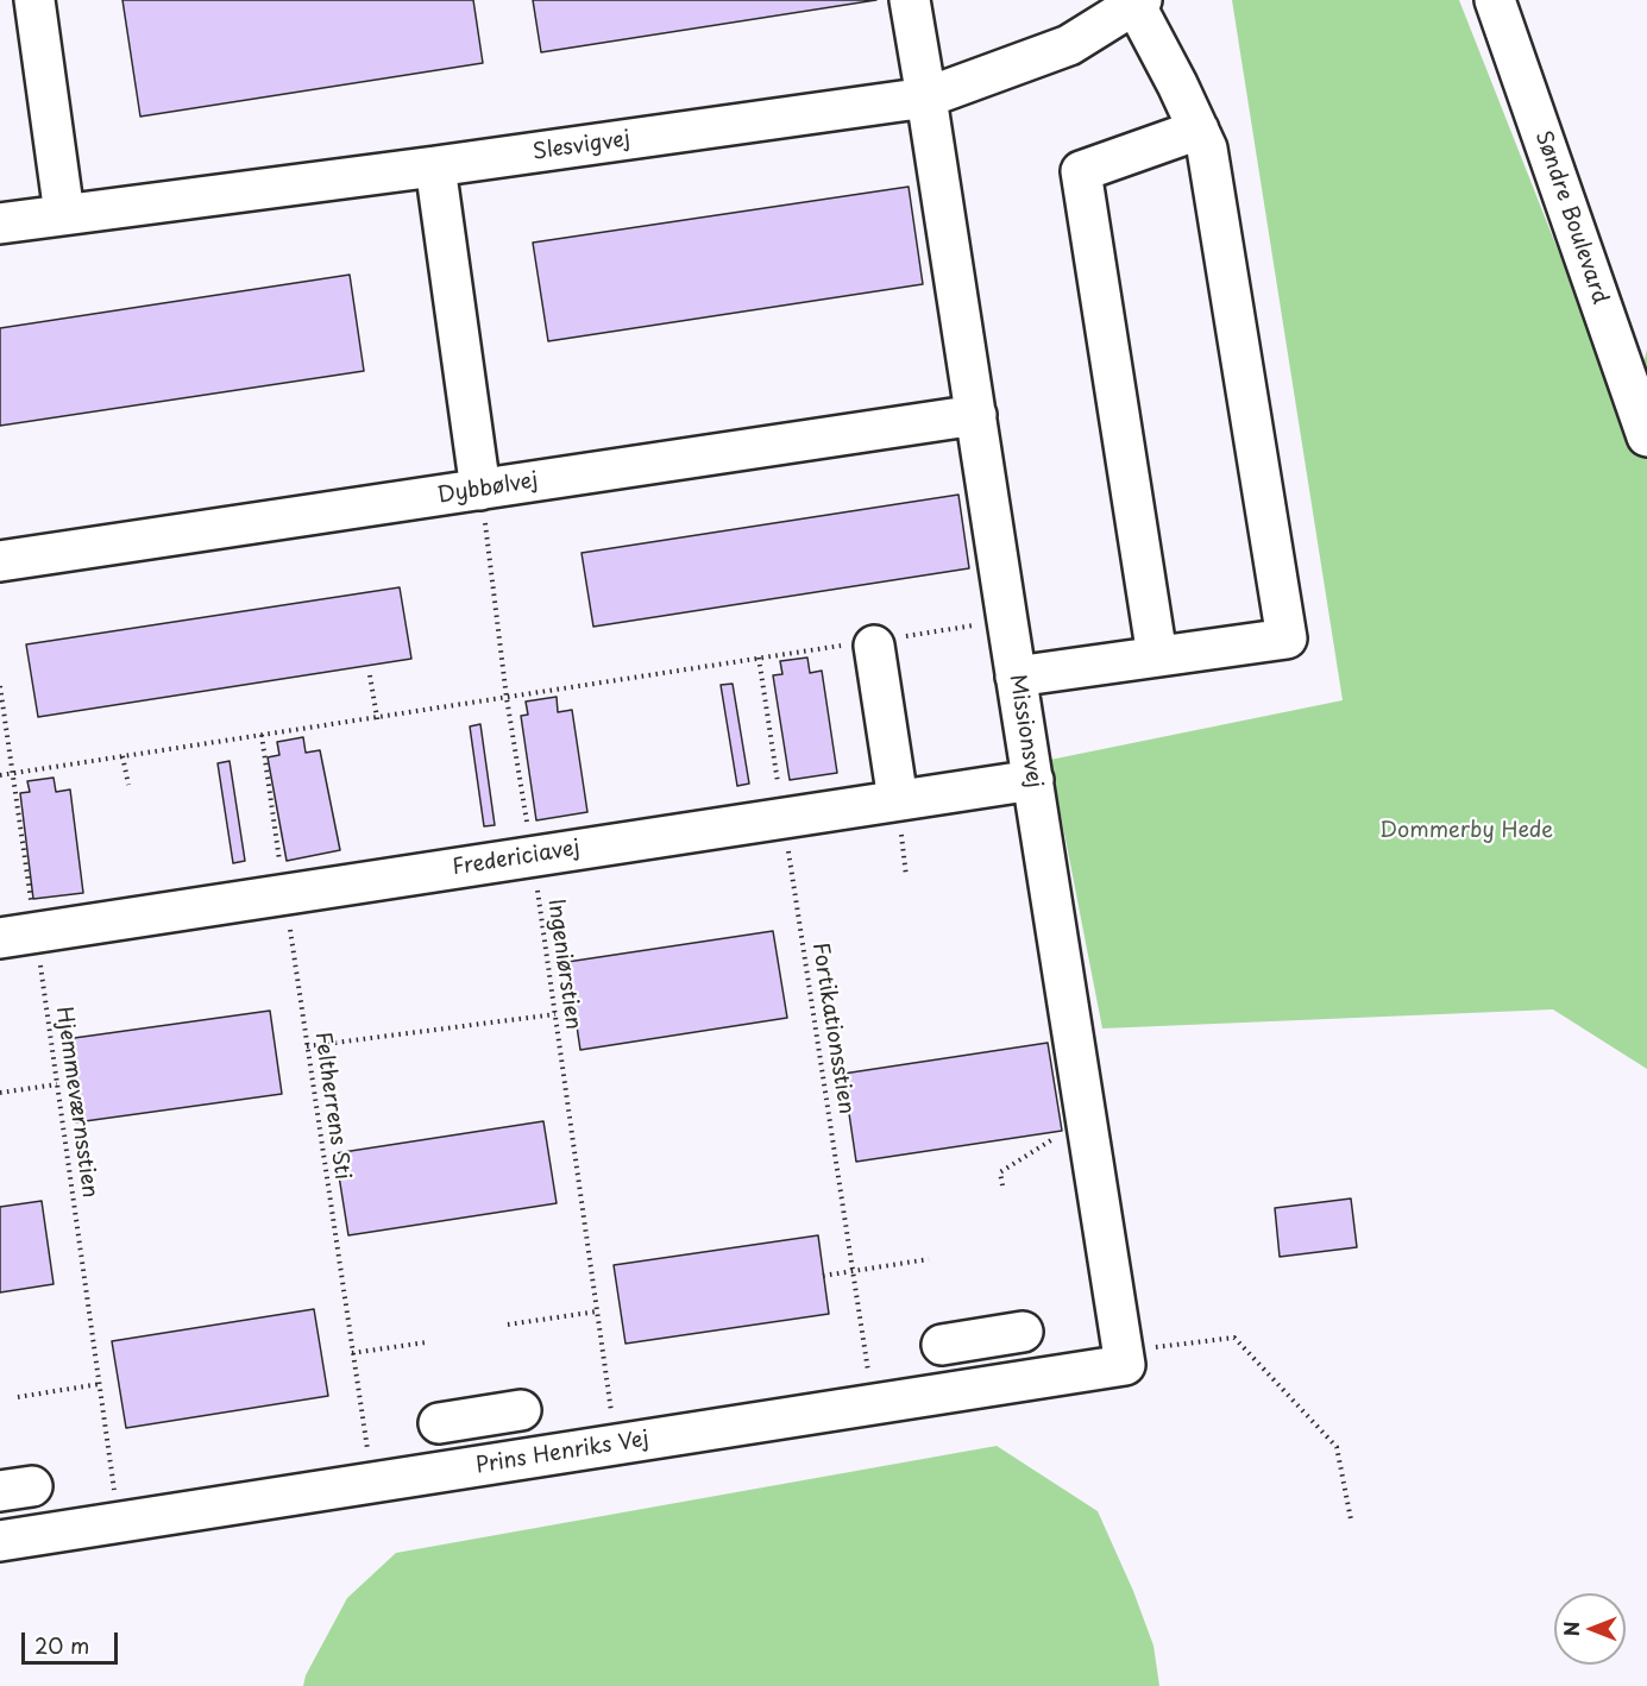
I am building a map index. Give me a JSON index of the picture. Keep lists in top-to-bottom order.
{
  "streets": {
    "lane": [
      "Slesvigvej",
      "Søndre Boulevard",
      "Dybbølvej",
      "Missionsvej",
      "Fredericiavej",
      "Prins Henriks Vej"
    ],
    "path": [
      "Ingeniørstien",
      "Fortikationsstien",
      "Hjemmeværnsstien",
      "Feltherrens Sti"
    ]
  },
  "crossings": [
    ["Slesvigvej", "Missionsvej"],
    ["Dybbølvej", "Missionsvej"],
    ["Dybbølvej", "Ingeniørstien"],
    ["Missionsvej", "Fredericiavej"],
    ["Missionsvej", "Prins Henriks Vej"],
    ["Fredericiavej", "Ingeniørstien"],
    ["Fredericiavej", "Fortikationsstien"],
    ["Fredericiavej", "Hjemmeværnsstien"],
    ["Fredericiavej", "Feltherrens Sti"],
    ["Ingeniørstien", "Prins Henriks Vej"],
    ["Fortikationsstien", "Prins Henriks Vej"],
    ["Hjemmeværnsstien", "Prins Henriks Vej"],
    ["Feltherrens Sti", "Prins Henriks Vej"]
  ],
  "parks": ["Dommerby Hede"],
  "scale_bar": "20 m",
  "north": "left"
}
